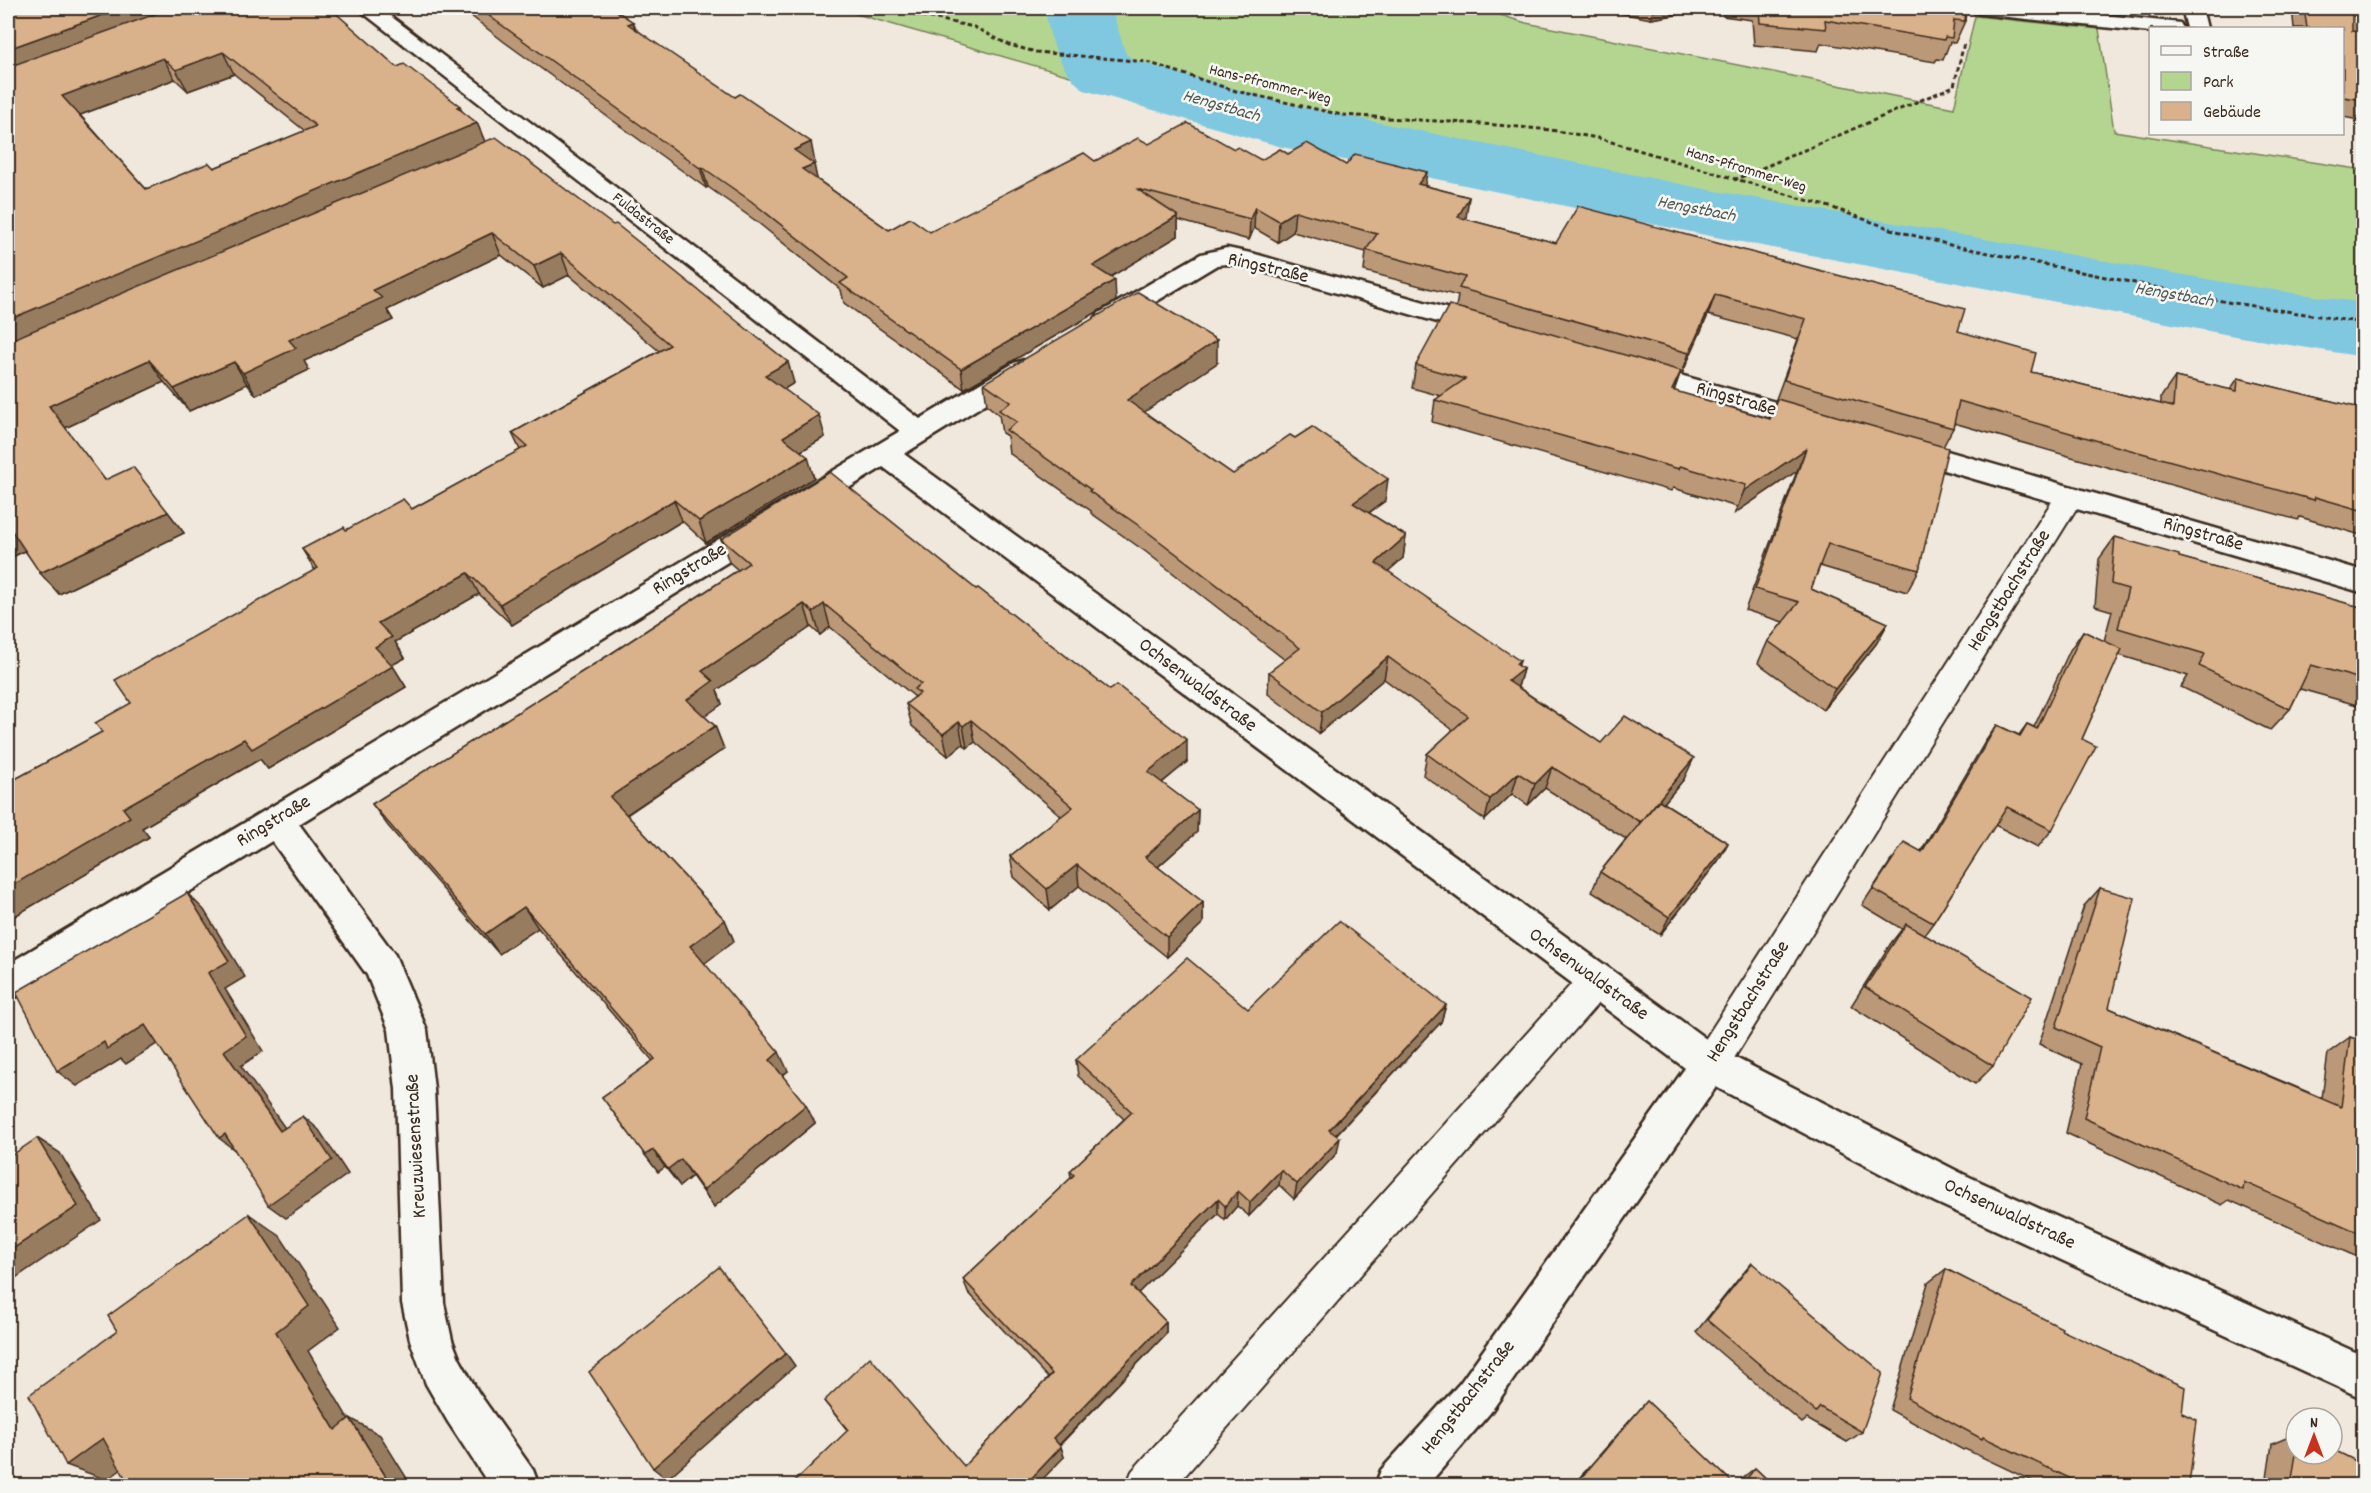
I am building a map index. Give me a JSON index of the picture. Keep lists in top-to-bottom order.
{
  "streets": {
    "street": [
      "Fuldastraße",
      "Ringstraße",
      "Hengstbachstraße",
      "Ochsenwaldstraße",
      "Kreuzwiesenstraße"
    ],
    "path": ["Hans-Pfrommer-Weg"]
  },
  "crossings": [
    ["Fuldastraße", "Ringstraße"],
    ["Ringstraße", "Hengstbachstraße"],
    ["Ringstraße", "Ochsenwaldstraße"],
    ["Ringstraße", "Kreuzwiesenstraße"],
    ["Hengstbachstraße", "Ochsenwaldstraße"]
  ],
  "water": ["Hengstbach"],
  "legend": ["Straße", "Park", "Gebäude"],
  "north": "top"
}
